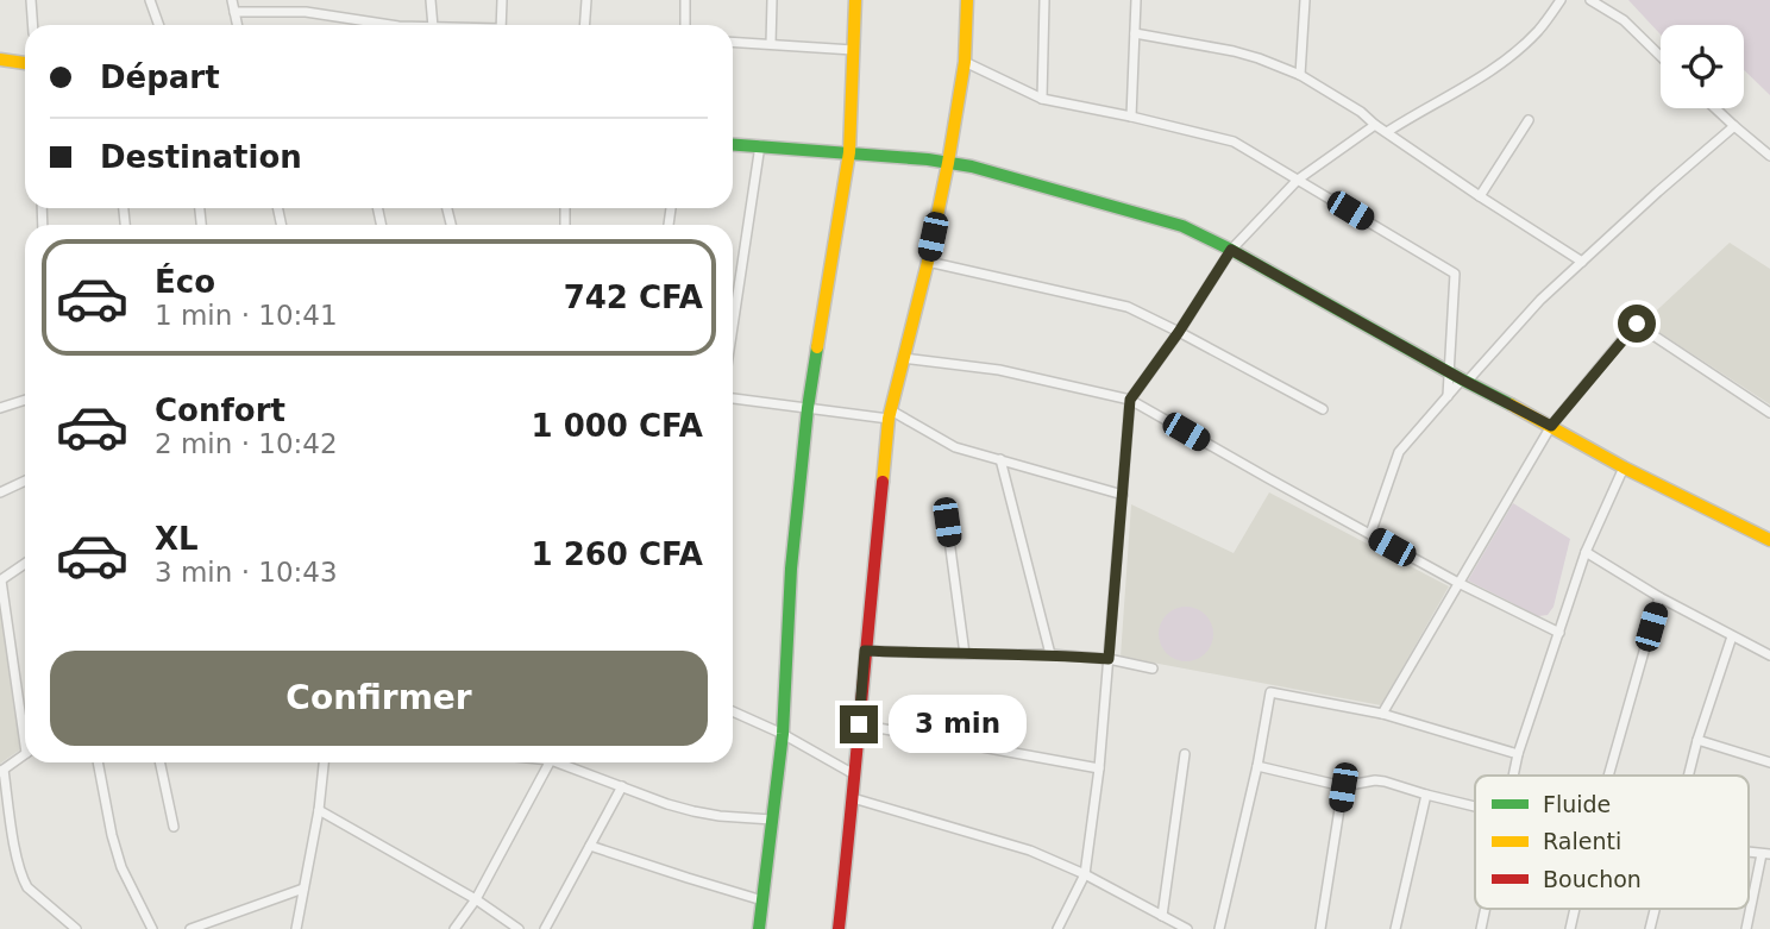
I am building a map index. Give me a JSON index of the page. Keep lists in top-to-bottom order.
{
  "legend": ["Fluide", "Ralenti", "Bouchon"],
  "page": {
    "banner": ["Départ", "Destination"],
    "list": [
      {
        "name": "Éco",
        "note": "1 min · 10:41",
        "value": "742 CFA"
      },
      {
        "name": "Confort",
        "note": "2 min · 10:42",
        "value": "1 000 CFA"
      },
      {
        "name": "XL",
        "note": "3 min · 10:43",
        "value": "1 260 CFA"
      }
    ],
    "buttons": "Confirmer",
    "bubble": "3 min"
  }
}
